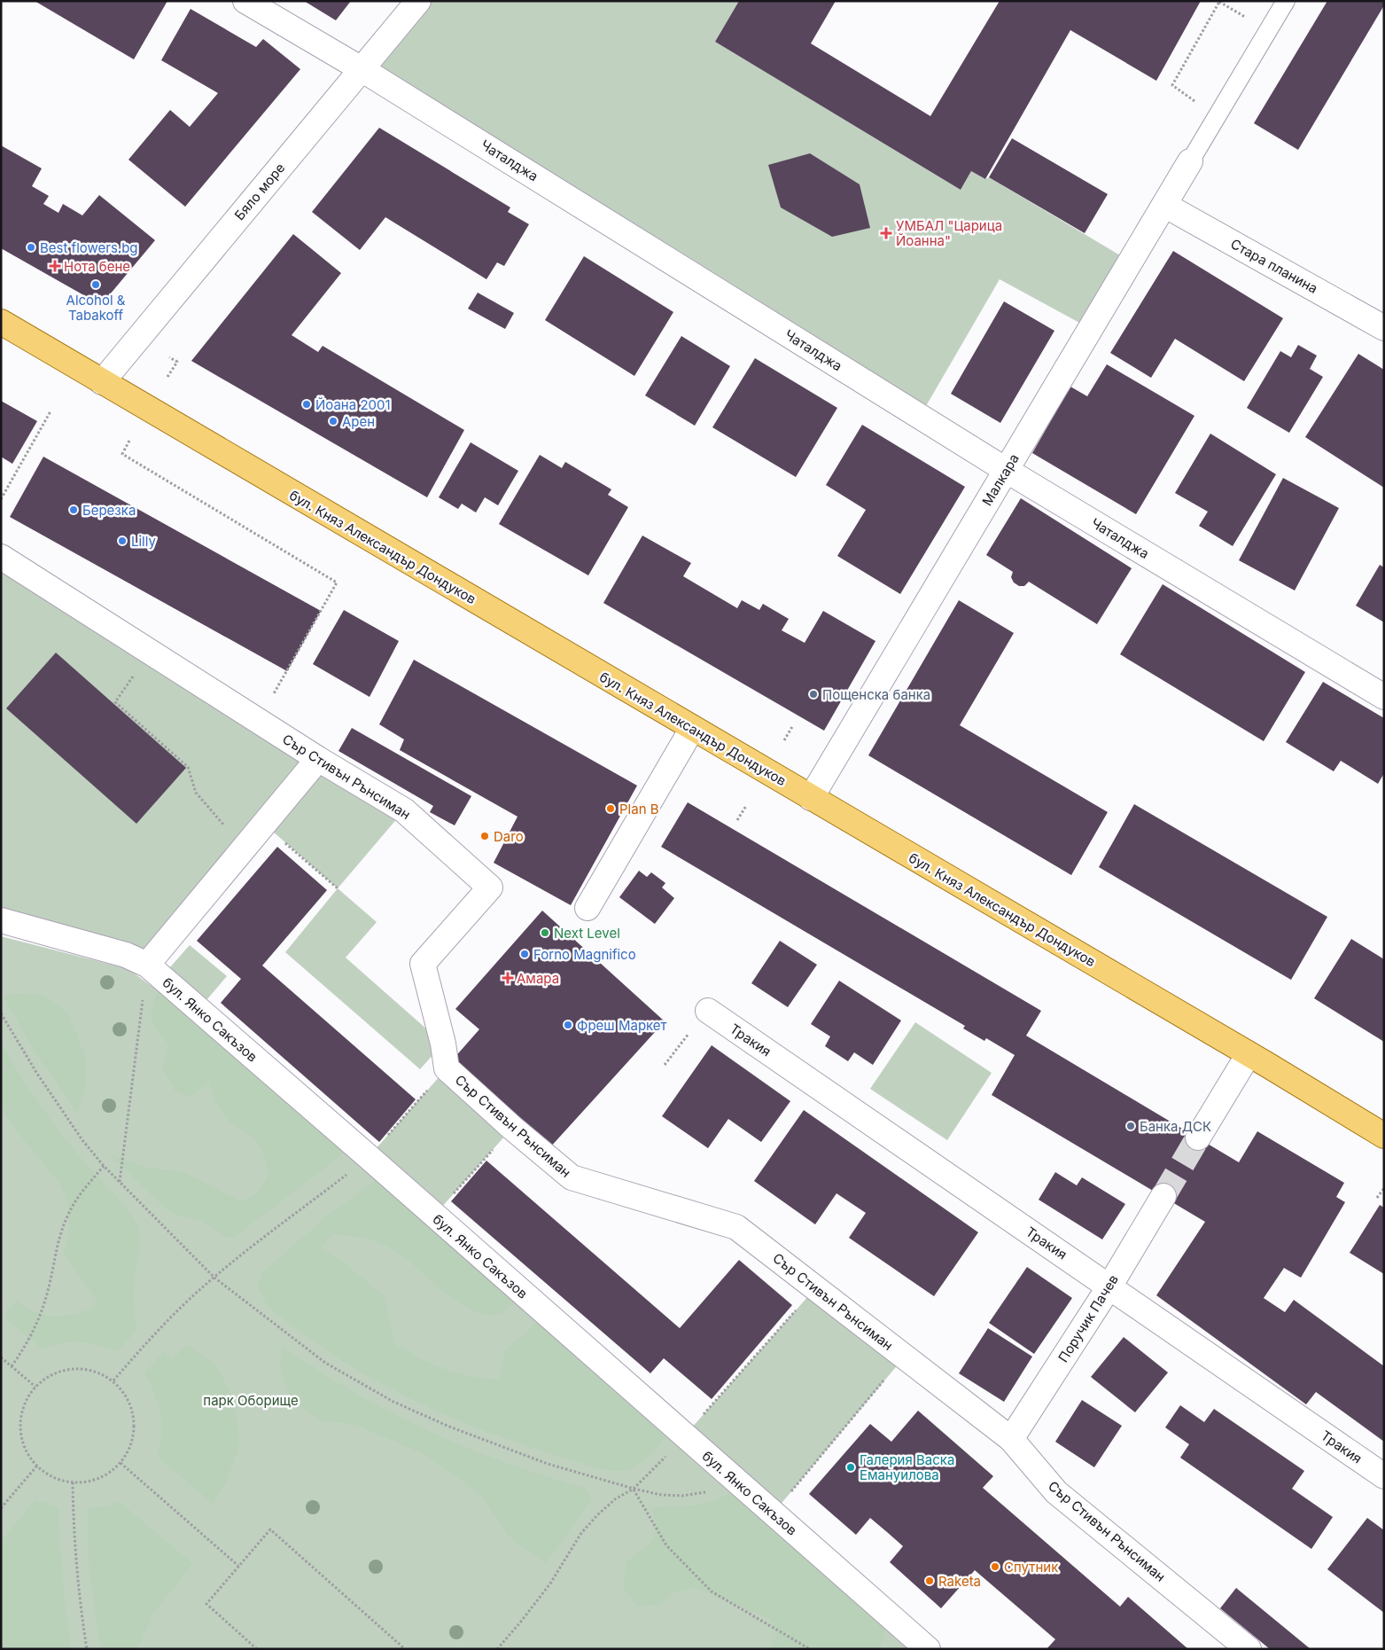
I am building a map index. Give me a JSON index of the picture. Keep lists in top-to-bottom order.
{
  "streets": {
    "main road": ["бул. Княз Александър Дондуков"],
    "street": [
      "Чаталджа",
      "Бяло море",
      "Стара планина",
      "Малкара",
      "Сър Стивън Рънсиман",
      "бул. Янко Сакъзов",
      "Тракия",
      "Поручик Пачев"
    ]
  },
  "crossings": [
    ["Чаталджа", "Бяло море"],
    ["Чаталджа", "Малкара"],
    ["Бяло море", "бул. Княз Александър Дондуков"],
    ["Стара планина", "Малкара"],
    ["Малкара", "бул. Княз Александър Дондуков"],
    ["Сър Стивън Рънсиман", "Поручик Пачев"],
    ["Тракия", "Поручик Пачев"]
  ],
  "parks": ["парк Оборище"],
  "places": {
    "health": ["УМБАЛ \"Царица Йоанна\"", "Нота бене", "Амара"],
    "other": [
      "Best flowers.bg",
      "Alcohol & Tabakoff",
      "Йоана 2001",
      "Арен",
      "Березка",
      "Lilly",
      "Пощенска банка",
      "Plan B",
      "Daro",
      "Next Level",
      "Forno Magnifico",
      "Фреш Маркет",
      "Банка ДСК",
      "Галерия Васка Емануилова",
      "Спутник",
      "Raketa"
    ]
  }
}
